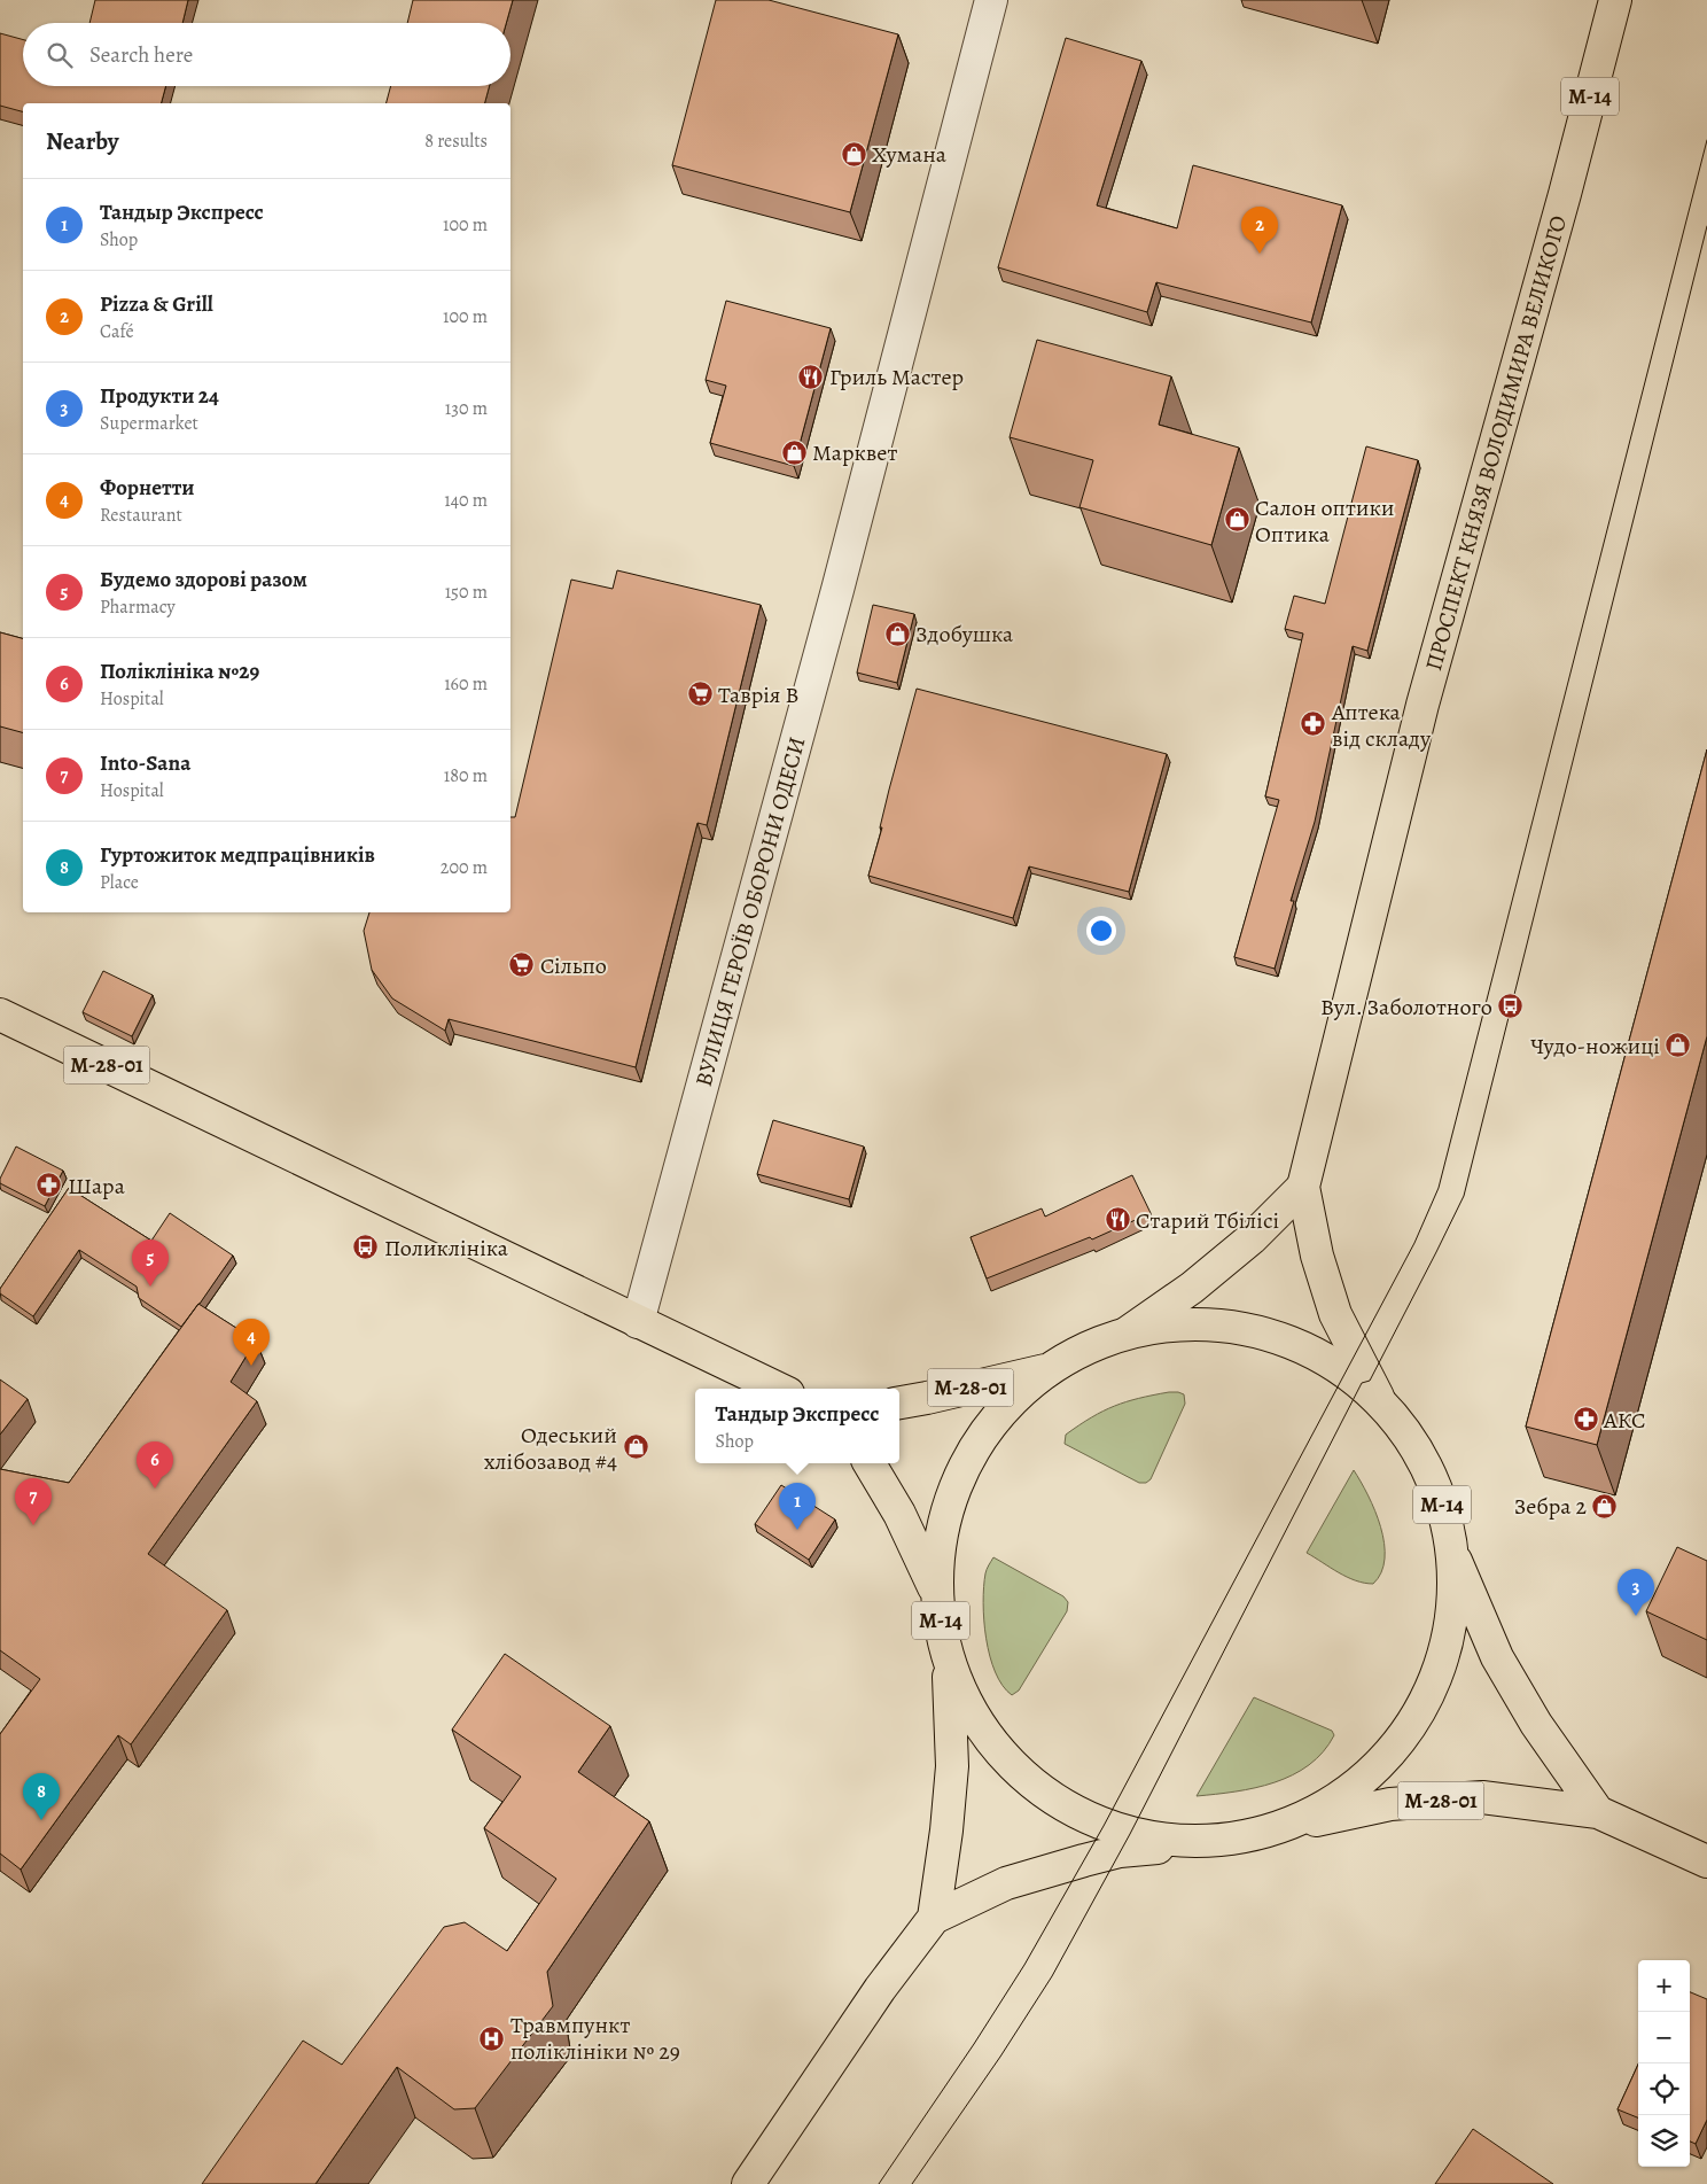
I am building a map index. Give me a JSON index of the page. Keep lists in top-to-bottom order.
{
  "streets": {
    "main road": ["М-14", "ПРОСПЕКТ КНЯЗЯ ВОЛОДИМИРА ВЕЛИКОГО", "М-28-01"],
    "street": ["ВУЛИЦЯ ГЕРОЇВ ОБОРОНИ ОДЕСИ"]
  },
  "crossings": [
    ["М-14", "ПРОСПЕКТ КНЯЗЯ ВОЛОДИМИРА ВЕЛИКОГО"],
    ["М-14", "М-28-01"],
    ["ВУЛИЦЯ ГЕРОЇВ ОБОРОНИ ОДЕСИ", "М-28-01"]
  ],
  "places": {
    "shop": [
      "Хумана",
      "Марквет",
      "Салон оптики Оптика",
      "Здобушка",
      "Чудо-ножиці",
      "Одеський хлібозавод #4",
      "Зебра 2"
    ],
    "restaurant": ["Гриль Мастер", "Старий Тбілісі"],
    "supermarket": ["Таврія В", "Сільпо"],
    "pharmacy": ["Аптека від складу", "Шара", "АКС"],
    "bus stop": ["Вул. Заболотного", "Поликлініка"],
    "hospital": ["Травмпункт поліклініки № 29"]
  },
  "page": {
    "search": "Search here",
    "heading": ["Nearby", "8 results"],
    "list": [
      {
        "mark": "1",
        "name": "Тандыр Экспресс",
        "note": "Shop",
        "value": "100 m"
      },
      {
        "mark": "2",
        "name": "Pizza & Grill",
        "note": "Café",
        "value": "100 m"
      },
      {
        "mark": "3",
        "name": "Продукти 24",
        "note": "Supermarket",
        "value": "130 m"
      },
      {
        "mark": "4",
        "name": "Форнетти",
        "note": "Restaurant",
        "value": "140 m"
      },
      {
        "mark": "5",
        "name": "Будемо здорові разом",
        "note": "Pharmacy",
        "value": "150 m"
      },
      {
        "mark": "6",
        "name": "Поліклініка №29",
        "note": "Hospital",
        "value": "160 m"
      },
      {
        "mark": "7",
        "name": "Into-Sana",
        "note": "Hospital",
        "value": "180 m"
      },
      {
        "mark": "8",
        "name": "Гуртожиток медпрацівників",
        "note": "Place",
        "value": "200 m"
      }
    ],
    "pins": [
      "2",
      "5",
      "4",
      "6",
      "7",
      "1",
      "3",
      "8"
    ],
    "popup": ["Тандыр Экспресс", "Shop"],
    "map_buttons": ["+", "−"]
  }
}
